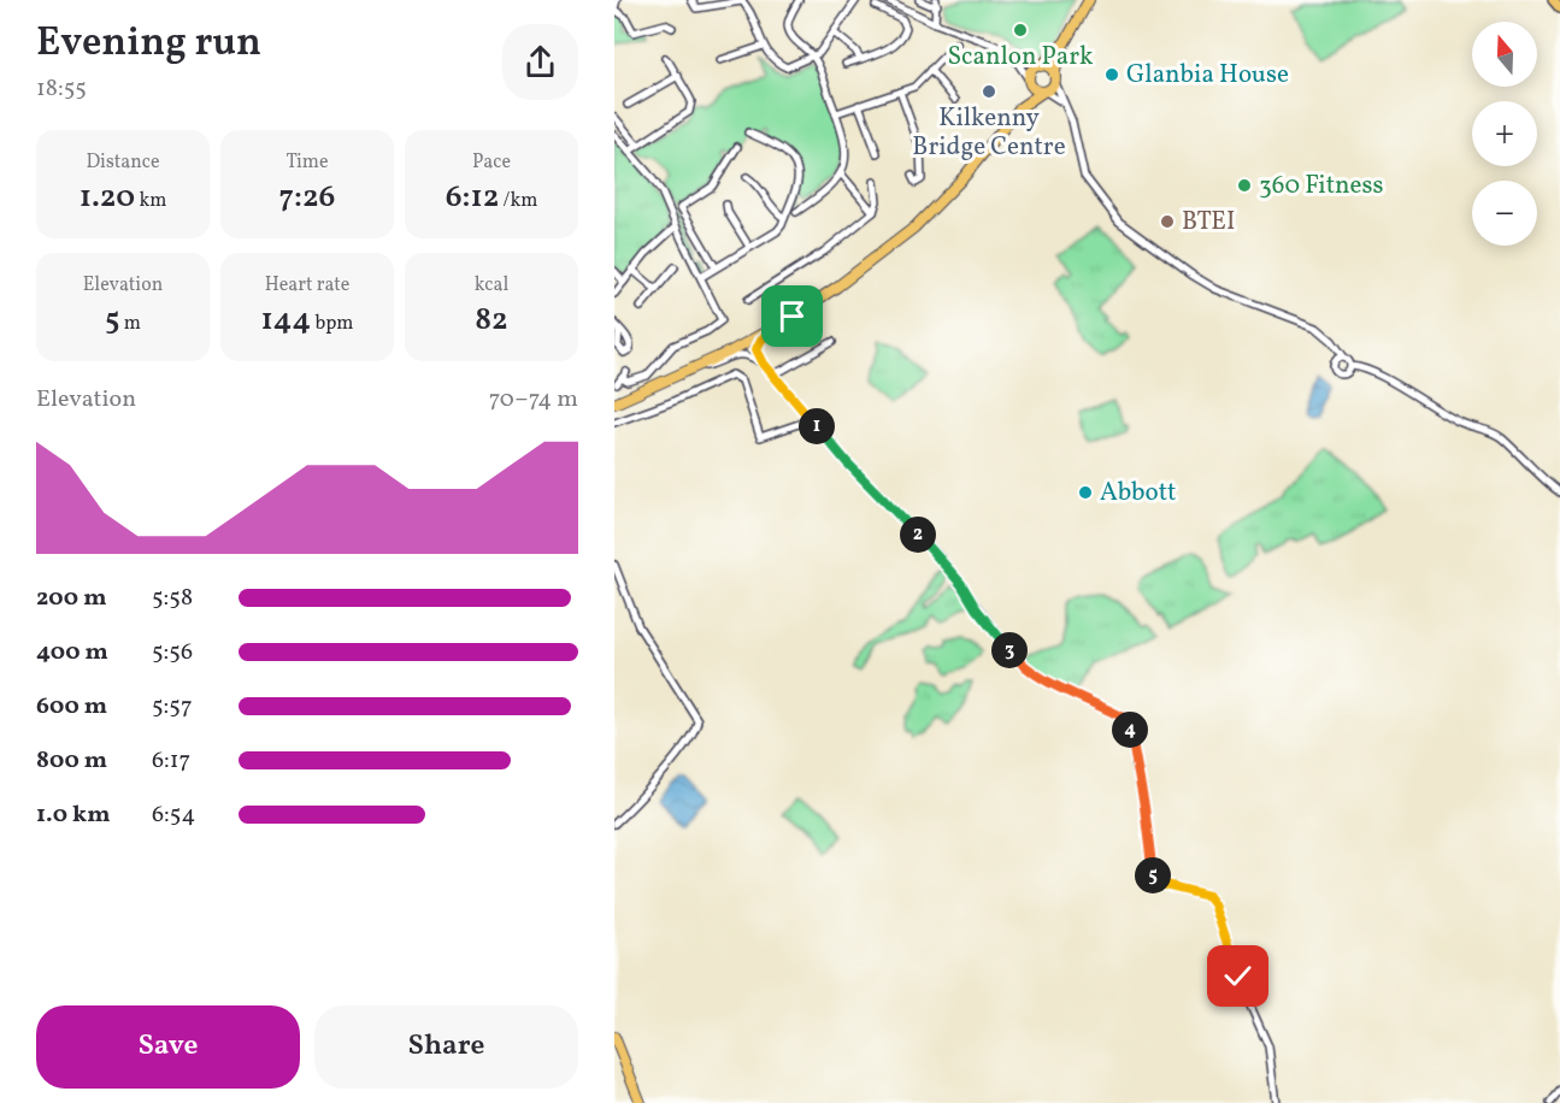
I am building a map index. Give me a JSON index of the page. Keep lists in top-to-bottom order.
{
  "places": [
    "Scanlon Park",
    "Glanbia House",
    "Kilkenny Bridge Centre",
    "360 Fitness",
    "BTEI",
    "Abbott"
  ],
  "north": "top",
  "page": {
    "heading": ["Evening run", "18:55"],
    "map_buttons": ["+", "−"],
    "stats": [
      ["Distance", "1.20 km"],
      ["Time", "7:26"],
      ["Pace", "6:12 /km"],
      ["Elevation", "5 m"],
      ["Heart rate", "144 bpm"],
      ["kcal", "82"]
    ],
    "chart": ["Elevation", "70–74 m"],
    "pins": [
      "1",
      "2",
      "3",
      "4",
      "5"
    ],
    "list": [
      {
        "name": "200 m",
        "note": "5:58"
      },
      {
        "name": "400 m",
        "note": "5:56"
      },
      {
        "name": "600 m",
        "note": "5:57"
      },
      {
        "name": "800 m",
        "note": "6:17"
      },
      {
        "name": "1.0 km",
        "note": "6:54"
      }
    ],
    "buttons": ["Save", "Share"]
  }
}
